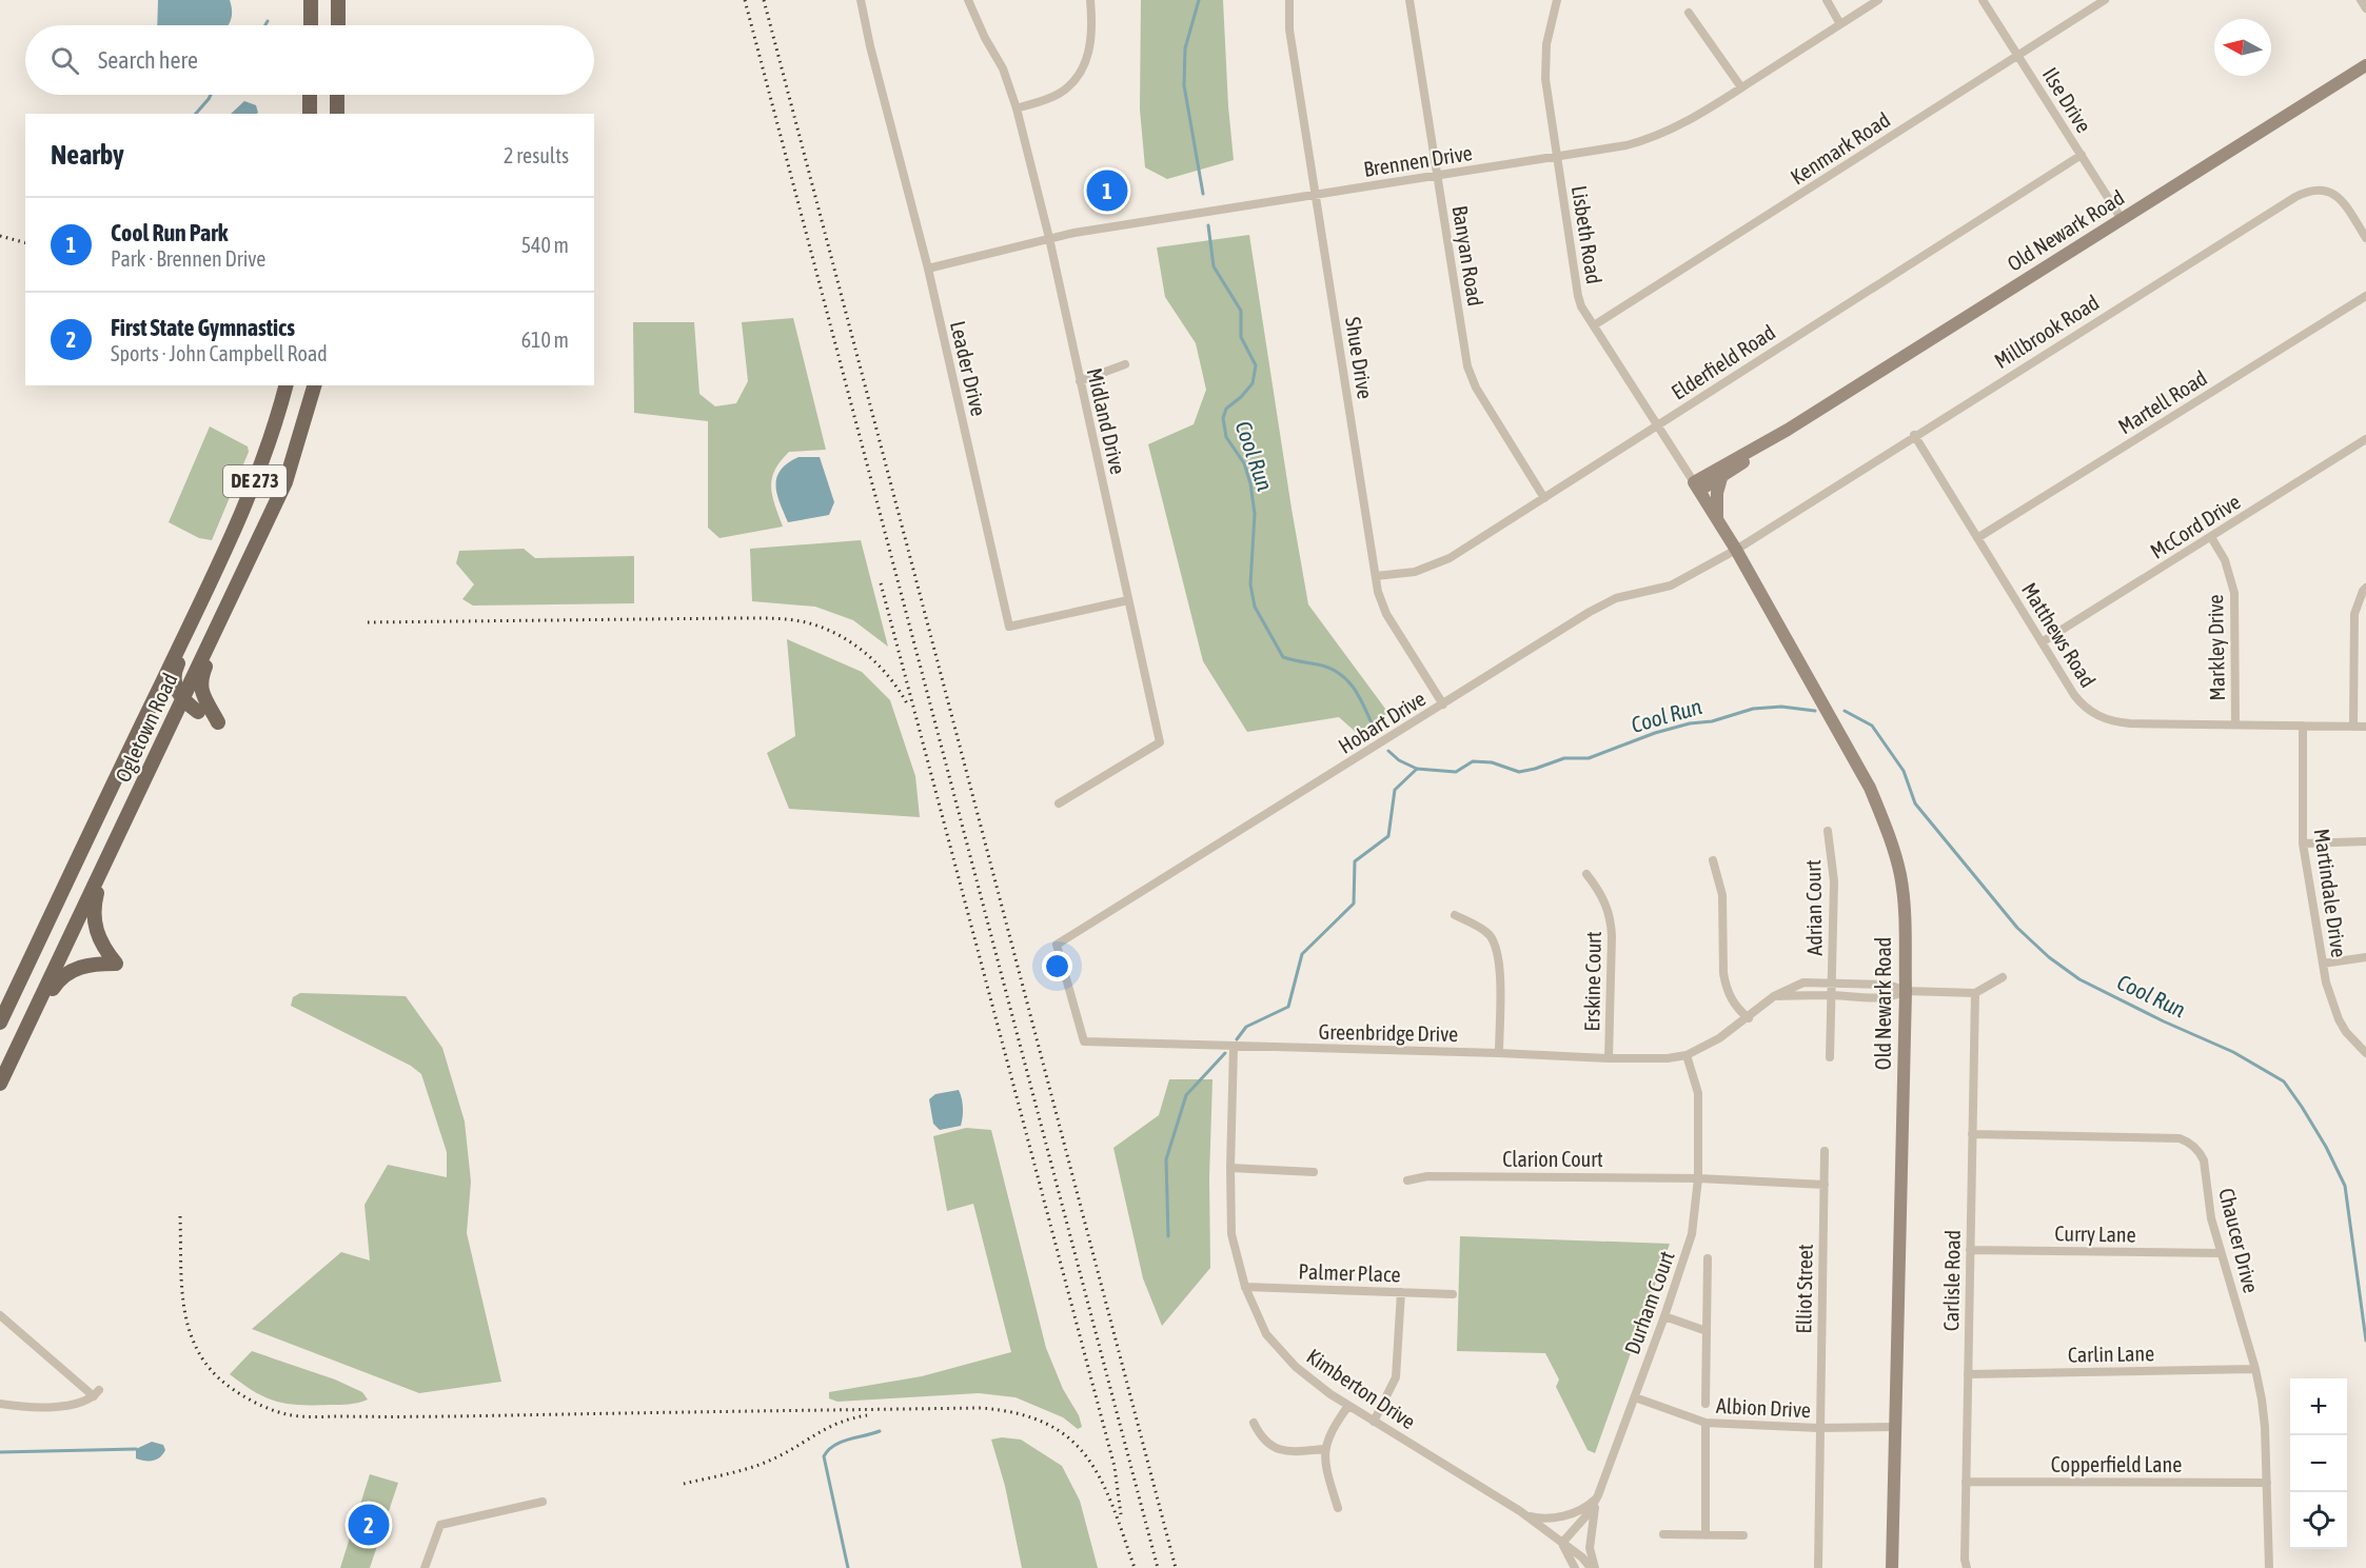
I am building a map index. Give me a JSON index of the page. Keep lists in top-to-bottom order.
{
  "streets": {
    "main road": ["DE 273", "Ogletown Road"],
    "street": [
      "Ilse Drive",
      "Kenmark Road",
      "Brennen Drive",
      "Old Newark Road",
      "Lisbeth Road",
      "Banyan Road",
      "Millbrook Road",
      "Shue Drive",
      "Elderfield Road",
      "Leader Drive",
      "Martell Road",
      "Midland Drive",
      "McCord Drive",
      "Matthews Road",
      "Markley Drive",
      "Hobart Drive",
      "Martindale Drive",
      "Adrian Court",
      "Erskine Court",
      "Greenbridge Drive",
      "Clarion Court",
      "Curry Lane",
      "Chaucer Drive",
      "Palmer Place",
      "Carlisle Road",
      "Elliot Street",
      "Durham Court",
      "Carlin Lane",
      "Kimberton Drive",
      "Albion Drive",
      "Copperfield Lane"
    ]
  },
  "crossings": [
    ["Ilse Drive", "Kenmark Road"],
    ["Ilse Drive", "Old Newark Road"],
    ["Ilse Drive", "Elderfield Road"],
    ["Kenmark Road", "Lisbeth Road"],
    ["Brennen Drive", "Lisbeth Road"],
    ["Brennen Drive", "Banyan Road"],
    ["Brennen Drive", "Shue Drive"],
    ["Brennen Drive", "Leader Drive"],
    ["Brennen Drive", "Midland Drive"],
    ["Old Newark Road", "Lisbeth Road"],
    ["Old Newark Road", "Millbrook Road"],
    ["Old Newark Road", "Hobart Drive"],
    ["Old Newark Road", "Greenbridge Drive"],
    ["Old Newark Road", "Albion Drive"],
    ["Lisbeth Road", "Elderfield Road"],
    ["Banyan Road", "Elderfield Road"],
    ["Millbrook Road", "Matthews Road"],
    ["Millbrook Road", "Hobart Drive"],
    ["Shue Drive", "Elderfield Road"],
    ["Shue Drive", "Hobart Drive"],
    ["Leader Drive", "Midland Drive"],
    ["Martell Road", "Matthews Road"],
    ["McCord Drive", "Matthews Road"],
    ["McCord Drive", "Markley Drive"],
    ["Matthews Road", "Markley Drive"],
    ["Matthews Road", "Martindale Drive"],
    ["Hobart Drive", "Greenbridge Drive"],
    ["Adrian Court", "Greenbridge Drive"],
    ["Erskine Court", "Greenbridge Drive"],
    ["Greenbridge Drive", "Durham Court"],
    ["Greenbridge Drive", "Kimberton Drive"],
    ["Clarion Court", "Elliot Street"],
    ["Clarion Court", "Durham Court"],
    ["Curry Lane", "Chaucer Drive"],
    ["Curry Lane", "Carlisle Road"],
    ["Chaucer Drive", "Carlisle Road"],
    ["Chaucer Drive", "Carlin Lane"],
    ["Chaucer Drive", "Copperfield Lane"],
    ["Palmer Place", "Kimberton Drive"],
    ["Carlisle Road", "Carlin Lane"],
    ["Carlisle Road", "Copperfield Lane"],
    ["Elliot Street", "Albion Drive"],
    ["Durham Court", "Kimberton Drive"],
    ["Durham Court", "Albion Drive"]
  ],
  "water": ["Cool Run"],
  "north": "left",
  "page": {
    "search": "Search here",
    "heading": ["Nearby", "2 results"],
    "pins": ["1", "2"],
    "list": [
      {
        "mark": "1",
        "name": "Cool Run Park",
        "note": "Park · Brennen Drive",
        "value": "540 m"
      },
      {
        "mark": "2",
        "name": "First State Gymnastics",
        "note": "Sports · John Campbell Road",
        "value": "610 m"
      }
    ],
    "map_buttons": ["+", "−"]
  }
}
